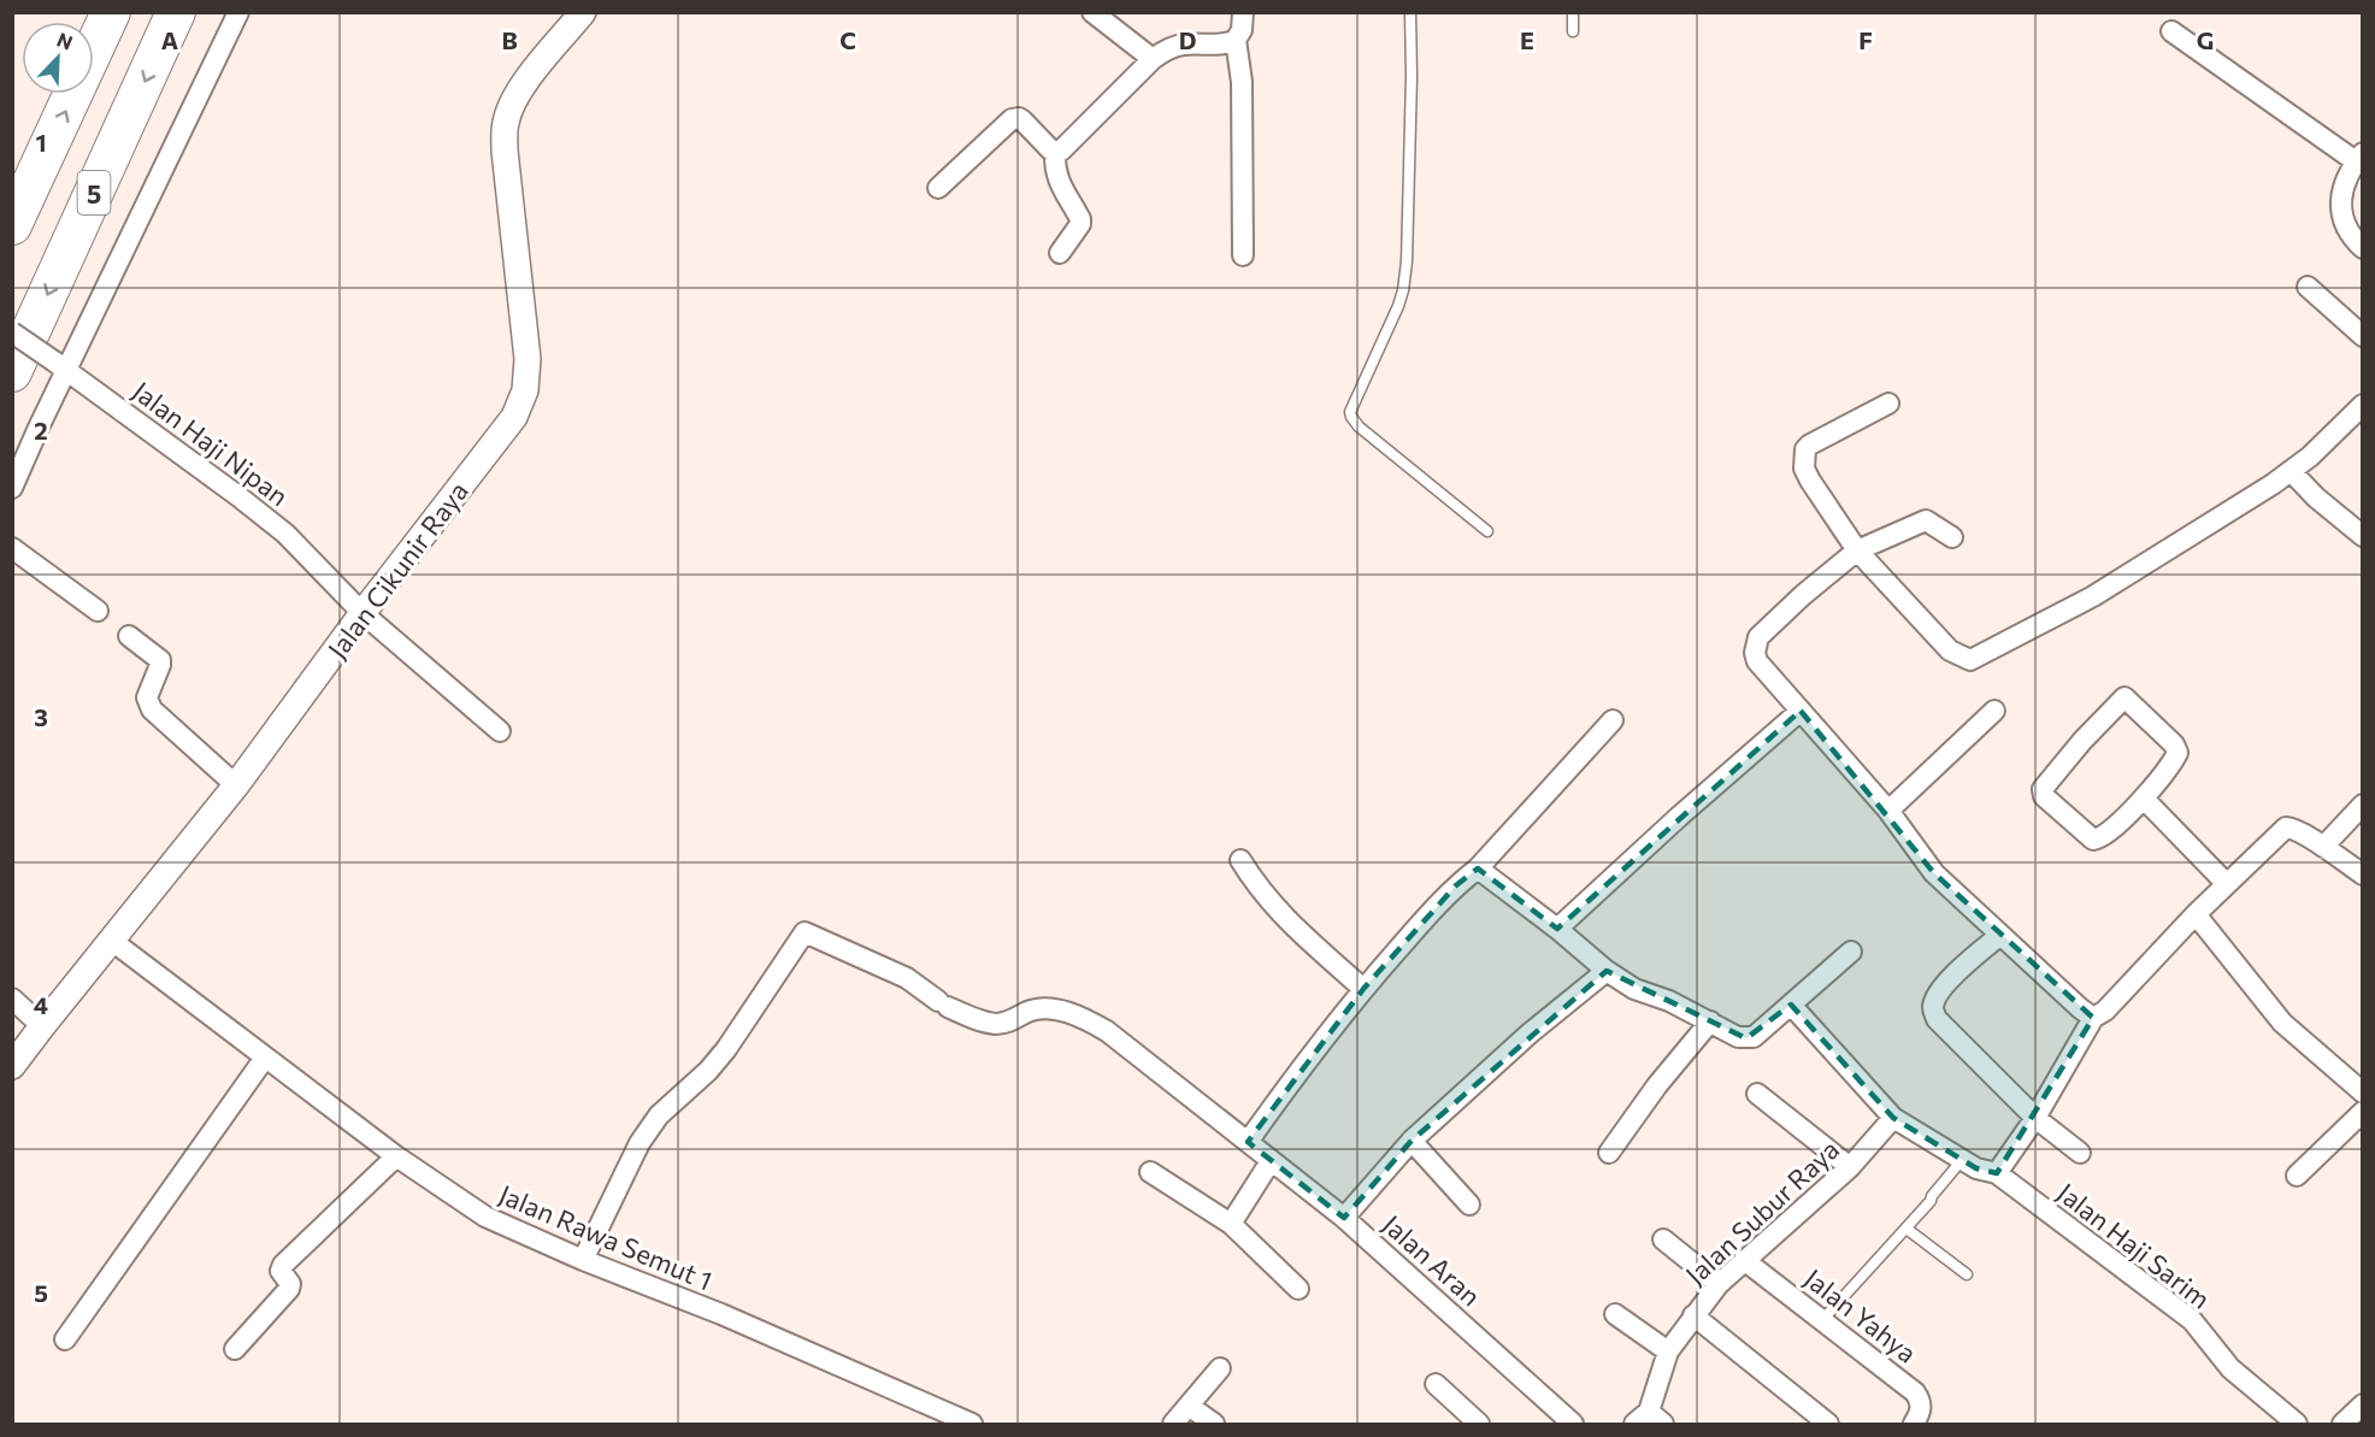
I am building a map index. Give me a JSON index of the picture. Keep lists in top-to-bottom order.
{
  "streets": {
    "highway": ["5"],
    "street": [
      "Jalan Haji Nipan",
      "Jalan Cikunir Raya",
      "Jalan Subur Raya",
      "Jalan Rawa Semut 1",
      "Jalan Haji Sarim",
      "Jalan Aran",
      "Jalan Yahya"
    ]
  },
  "crossings": [
    ["Jalan Haji Nipan", "Jalan Cikunir Raya"],
    ["Jalan Cikunir Raya", "Jalan Rawa Semut 1"],
    ["Jalan Subur Raya", "Jalan Haji Sarim"],
    ["Jalan Subur Raya", "Jalan Yahya"],
    ["Jalan Rawa Semut 1", "Jalan Aran"]
  ],
  "north": "top right",
  "grid": {
    "columns": [
      "A",
      "B",
      "C",
      "D",
      "E",
      "F",
      "G"
    ],
    "rows": [
      "1",
      "2",
      "3",
      "4",
      "5"
    ]
  }
}
